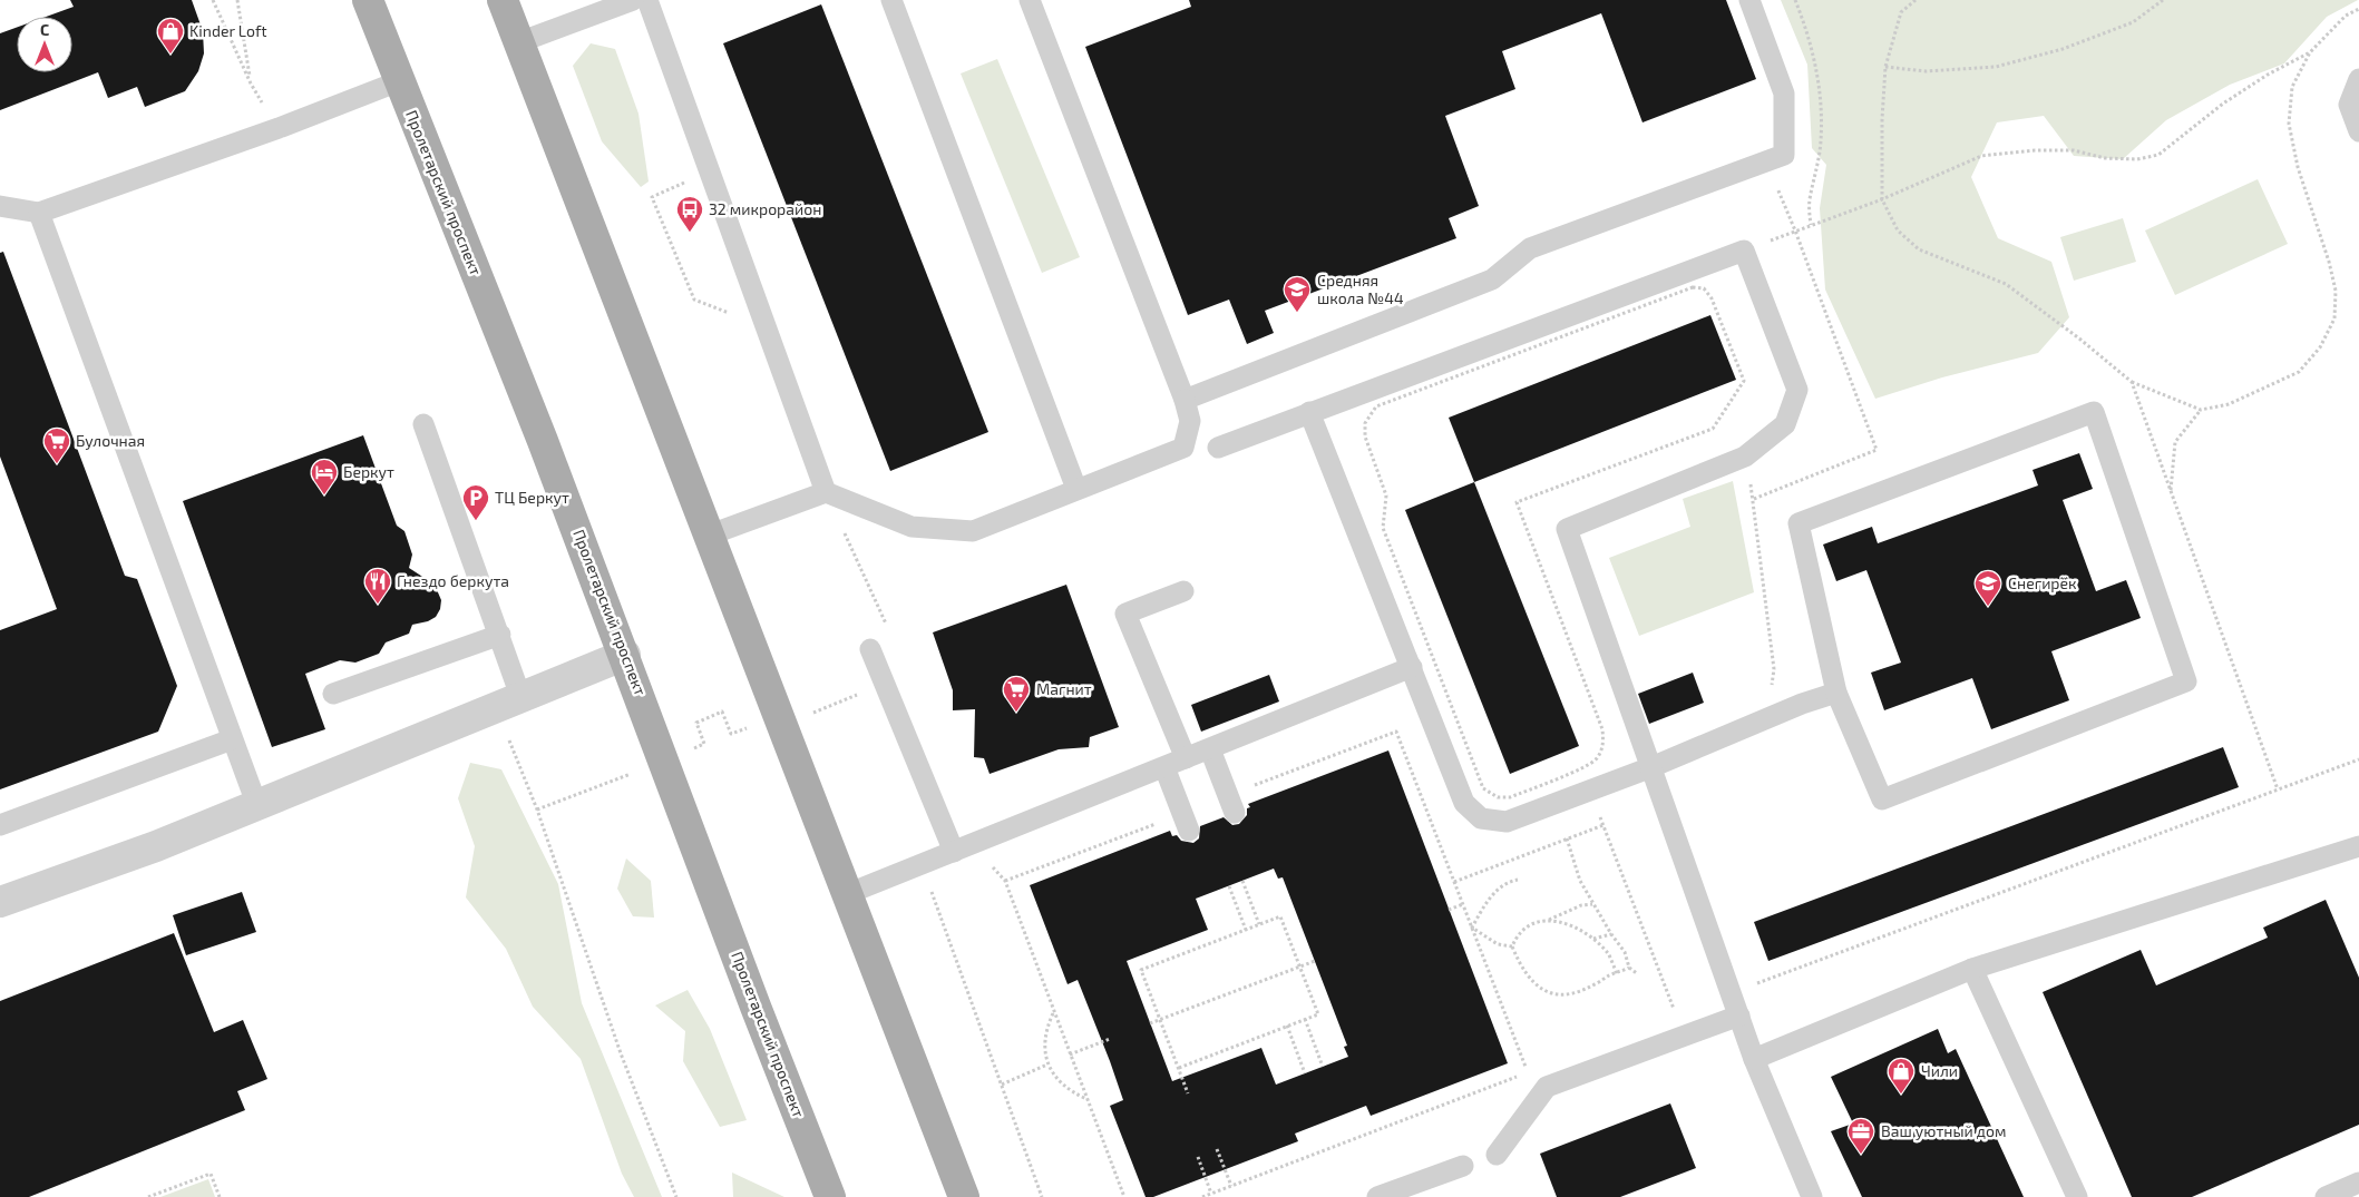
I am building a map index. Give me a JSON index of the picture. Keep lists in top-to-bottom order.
{
  "streets": {
    "main road": ["Пролетарский проспект"]
  },
  "places": {
    "shop": ["Kinder Loft", "Чили"],
    "bus stop": ["32 микрорайон"],
    "school or university": ["Средняя школа №44", "Снегирёк"],
    "supermarket": ["Булочная", "Магнит"],
    "hotel": ["Беркут"],
    "parking": ["ТЦ Беркут"],
    "restaurant": ["Гнездо беркута"],
    "office": ["Ваш уютный дом"]
  },
  "north": "top"
}
